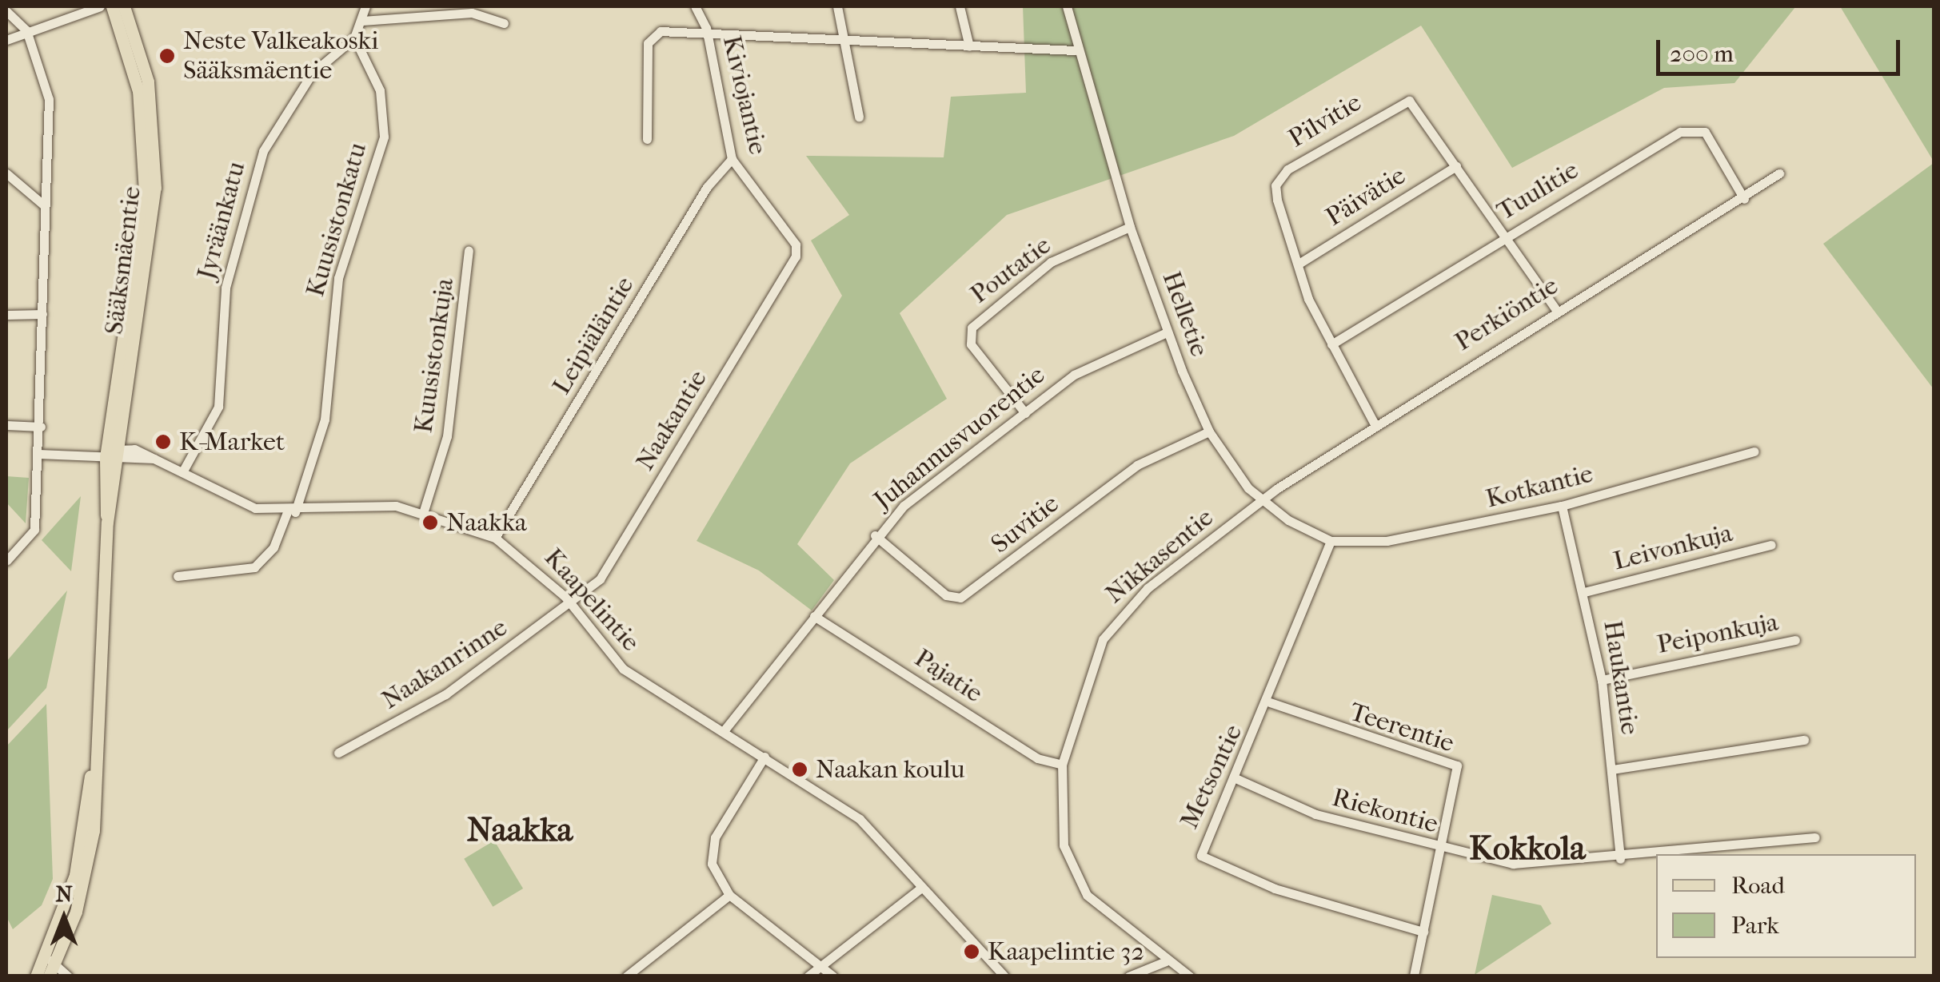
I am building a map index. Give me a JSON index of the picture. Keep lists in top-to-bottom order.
{
  "streets": {
    "main road": ["Sääksmäentie"],
    "street": [
      "Kiviojantie",
      "Pilvitie",
      "Tuulitie",
      "Päivätie",
      "Kuusistonkatu",
      "Jyräänkatu",
      "Poutatie",
      "Helletie",
      "Perkiöntie",
      "Leipiäläntie",
      "Kuusistonkuja",
      "Naakantie",
      "Juhannusvuorentie",
      "Kotkantie",
      "Suvitie",
      "Leivonkuja",
      "Nikkasentie",
      "Kaapelintie",
      "Peiponkuja",
      "Naakanrinne",
      "Pajatie",
      "Haukantie",
      "Teerentie",
      "Metsontie",
      "Riekontie"
    ]
  },
  "crossings": [
    ["Kiviojantie", "Leipiäläntie"],
    ["Kiviojantie", "Naakantie"],
    ["Pilvitie", "Tuulitie"],
    ["Pilvitie", "Päivätie"],
    ["Pilvitie", "Perkiöntie"],
    ["Tuulitie", "Perkiöntie"],
    ["Kuusistonkatu", "Jyräänkatu"],
    ["Kuusistonkatu", "Kaapelintie"],
    ["Jyräänkatu", "Kaapelintie"],
    ["Sääksmäentie", "Kaapelintie"],
    ["Poutatie", "Helletie"],
    ["Poutatie", "Juhannusvuorentie"],
    ["Helletie", "Perkiöntie"],
    ["Helletie", "Juhannusvuorentie"],
    ["Helletie", "Kotkantie"],
    ["Helletie", "Suvitie"],
    ["Helletie", "Nikkasentie"],
    ["Helletie", "Metsontie"],
    ["Perkiöntie", "Nikkasentie"],
    ["Leipiäläntie", "Kaapelintie"],
    ["Kuusistonkuja", "Kaapelintie"],
    ["Naakantie", "Kaapelintie"],
    ["Naakantie", "Naakanrinne"],
    ["Juhannusvuorentie", "Suvitie"],
    ["Juhannusvuorentie", "Kaapelintie"],
    ["Juhannusvuorentie", "Pajatie"],
    ["Kotkantie", "Haukantie"],
    ["Kotkantie", "Metsontie"],
    ["Leivonkuja", "Haukantie"],
    ["Nikkasentie", "Pajatie"],
    ["Kaapelintie", "Naakanrinne"],
    ["Peiponkuja", "Haukantie"],
    ["Haukantie", "Riekontie"],
    ["Teerentie", "Metsontie"],
    ["Teerentie", "Riekontie"],
    ["Metsontie", "Riekontie"]
  ],
  "districts": ["Naakka", "Kokkola"],
  "places": [
    "Neste Valkeakoski Sääksmäentie",
    "K-Market",
    "Naakka",
    "Naakan koulu",
    "Kaapelintie 32"
  ],
  "legend": ["Road", "Park"],
  "scale_bar": "200 m",
  "north": "top"
}
